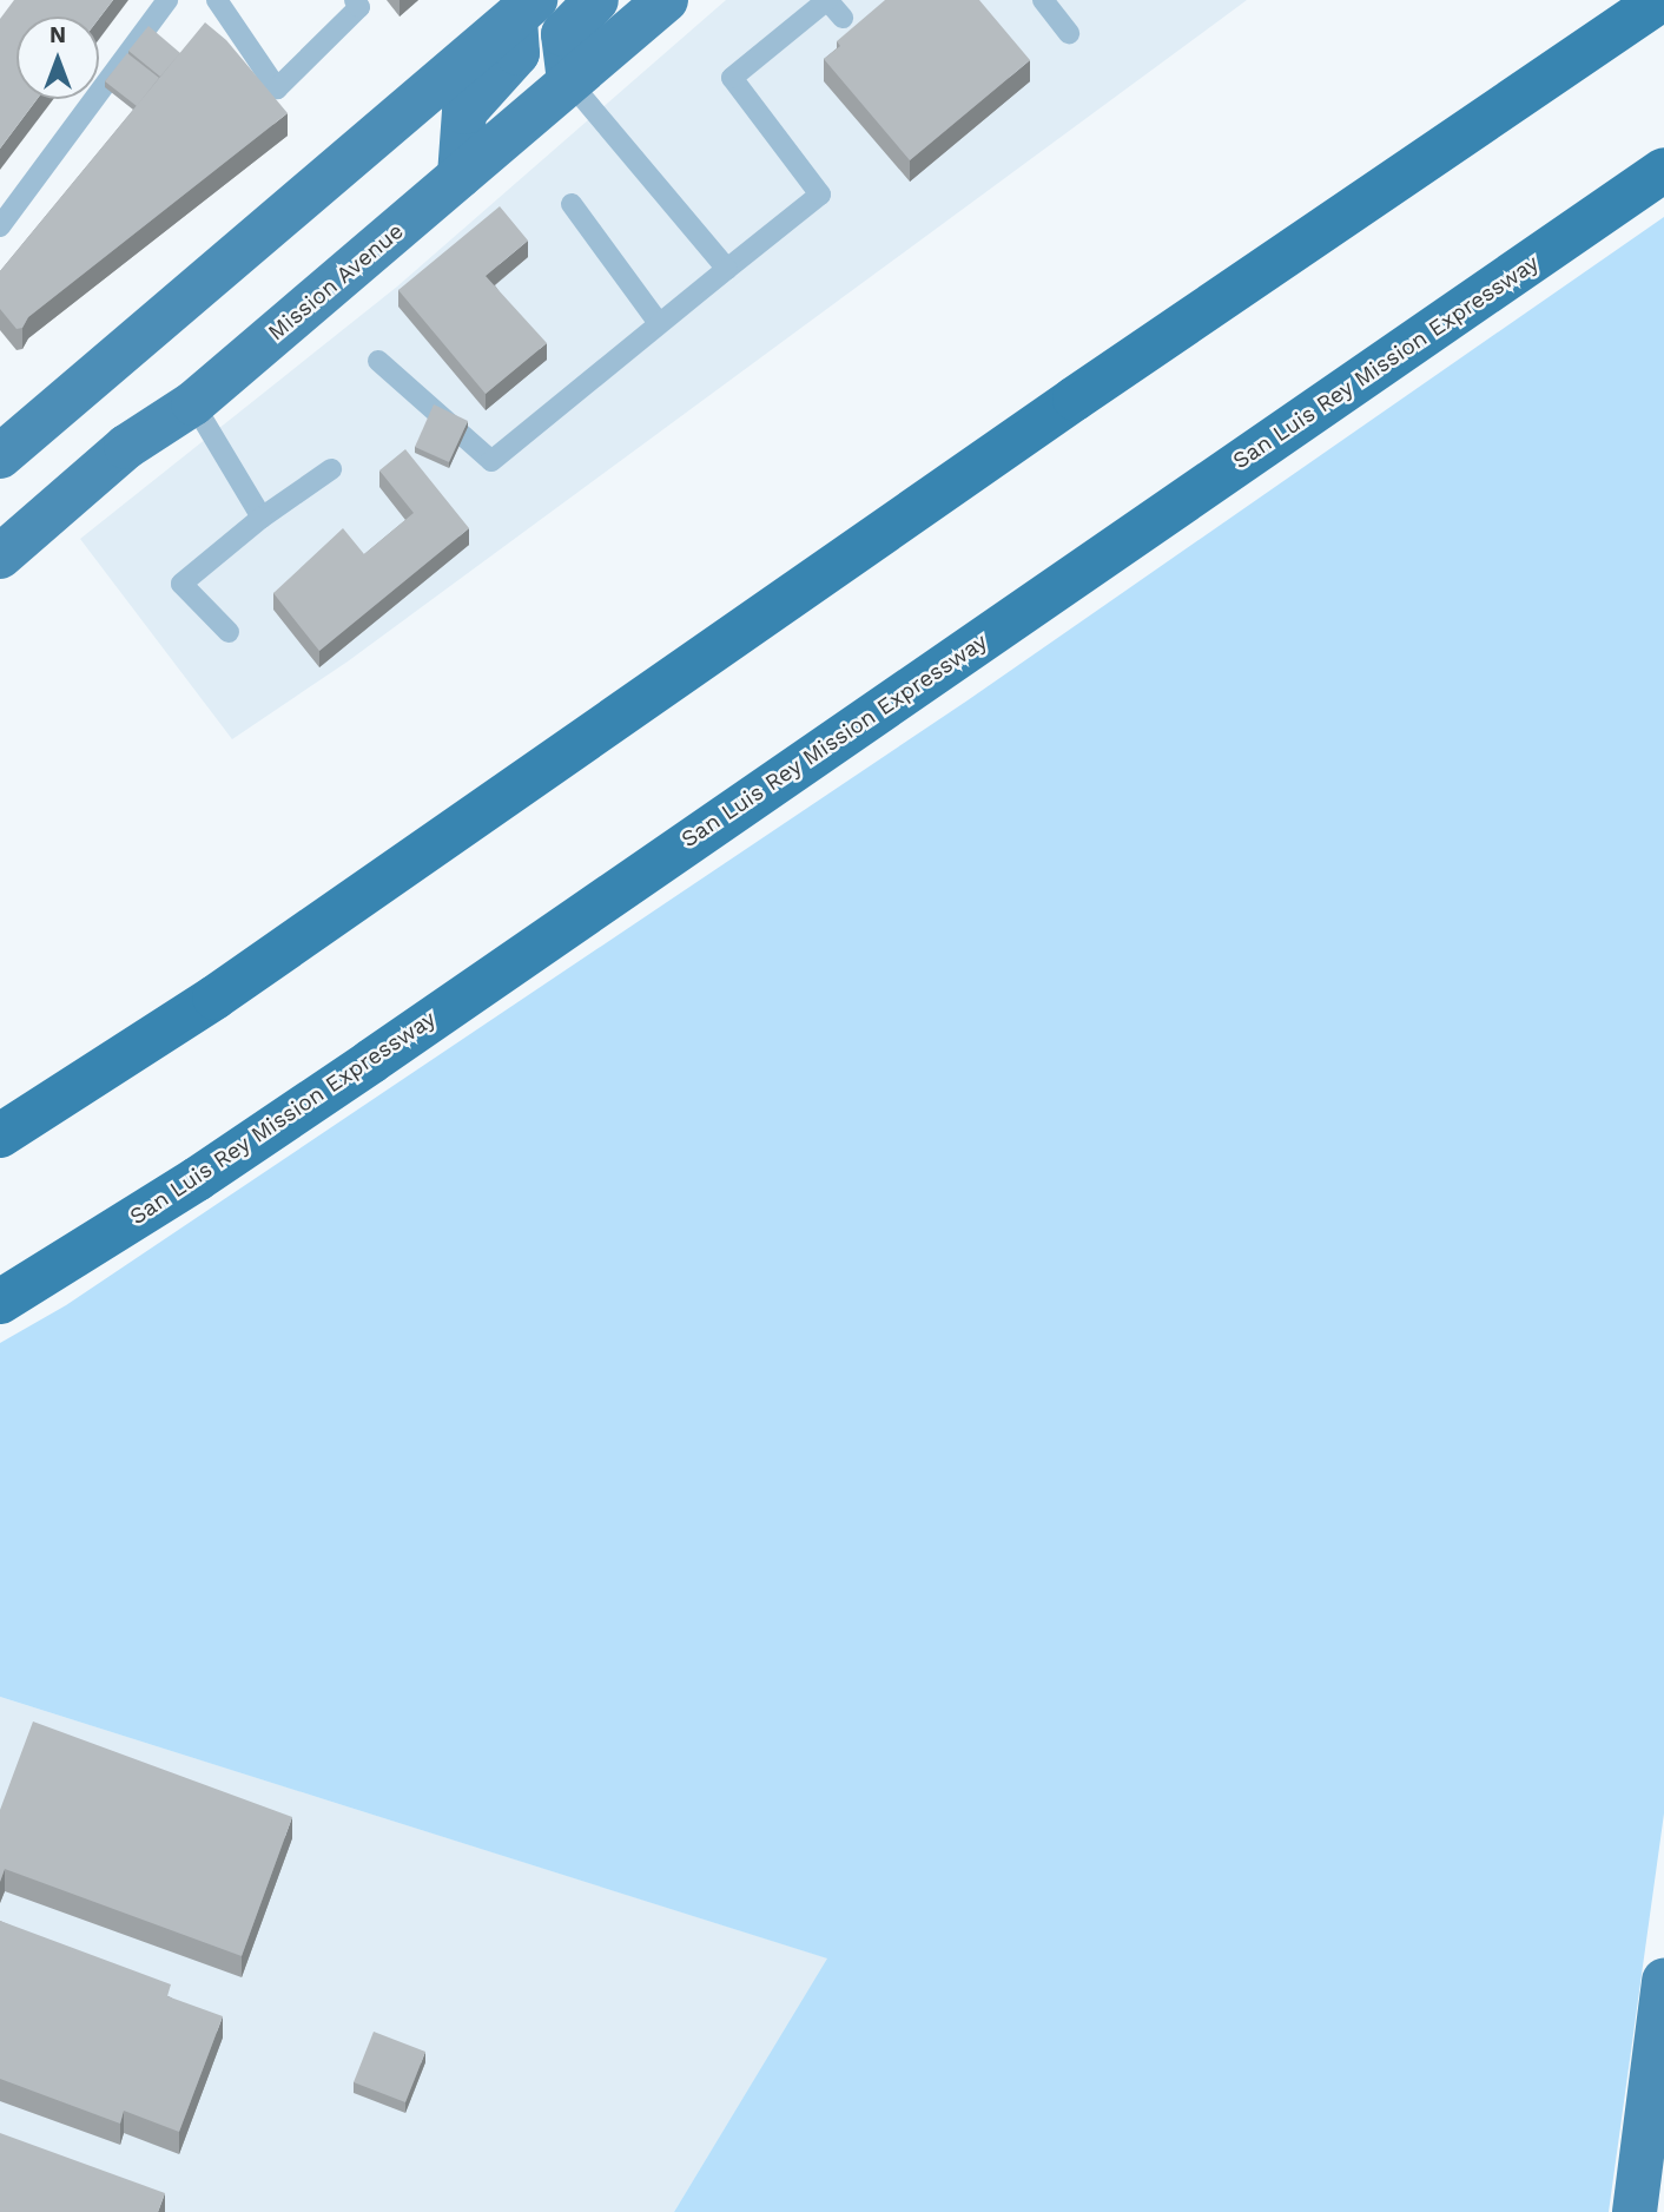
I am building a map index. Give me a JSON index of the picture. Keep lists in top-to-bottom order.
{
  "streets": {
    "highway": ["San Luis Rey Mission Expressway"],
    "main road": ["Mission Avenue"]
  },
  "north": "top"
}
